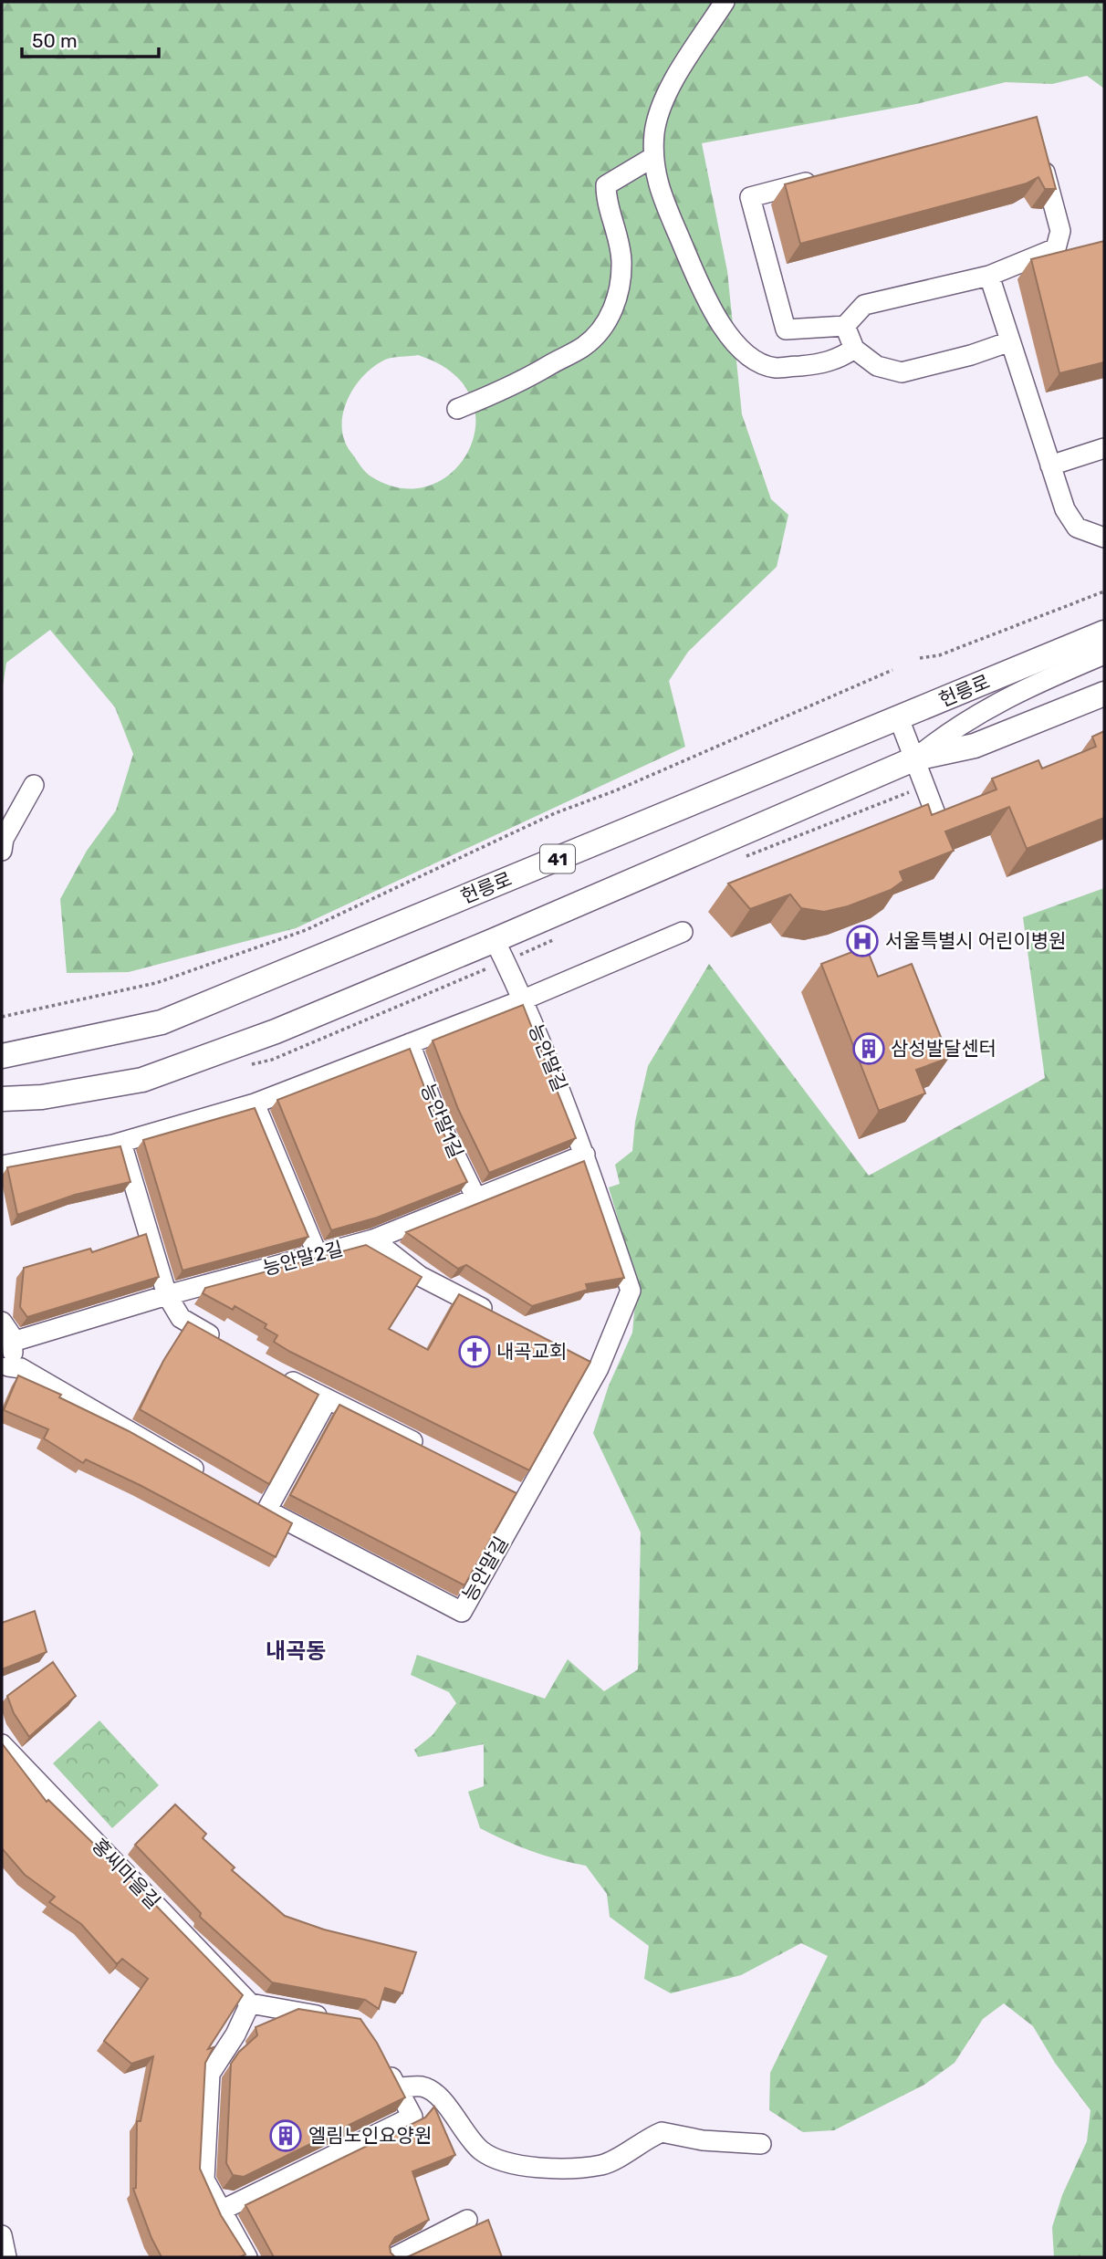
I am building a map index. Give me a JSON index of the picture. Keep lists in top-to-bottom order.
{
  "streets": {
    "main road": ["헌릉로", "41"],
    "street": [
      "능안말길",
      "능안말1길",
      "능안말2길",
      "홍씨마을길"
    ]
  },
  "crossings": [
    ["능안말길", "능안말2길"],
    ["능안말1길", "능안말2길"]
  ],
  "districts": ["내곡동"],
  "places": {
    "hospital": ["서울특별시 어린이병원"],
    "building": ["삼성발달센터", "엘림노인요양원"],
    "church": ["내곡교회"]
  },
  "scale_bar": "50 m"
}
